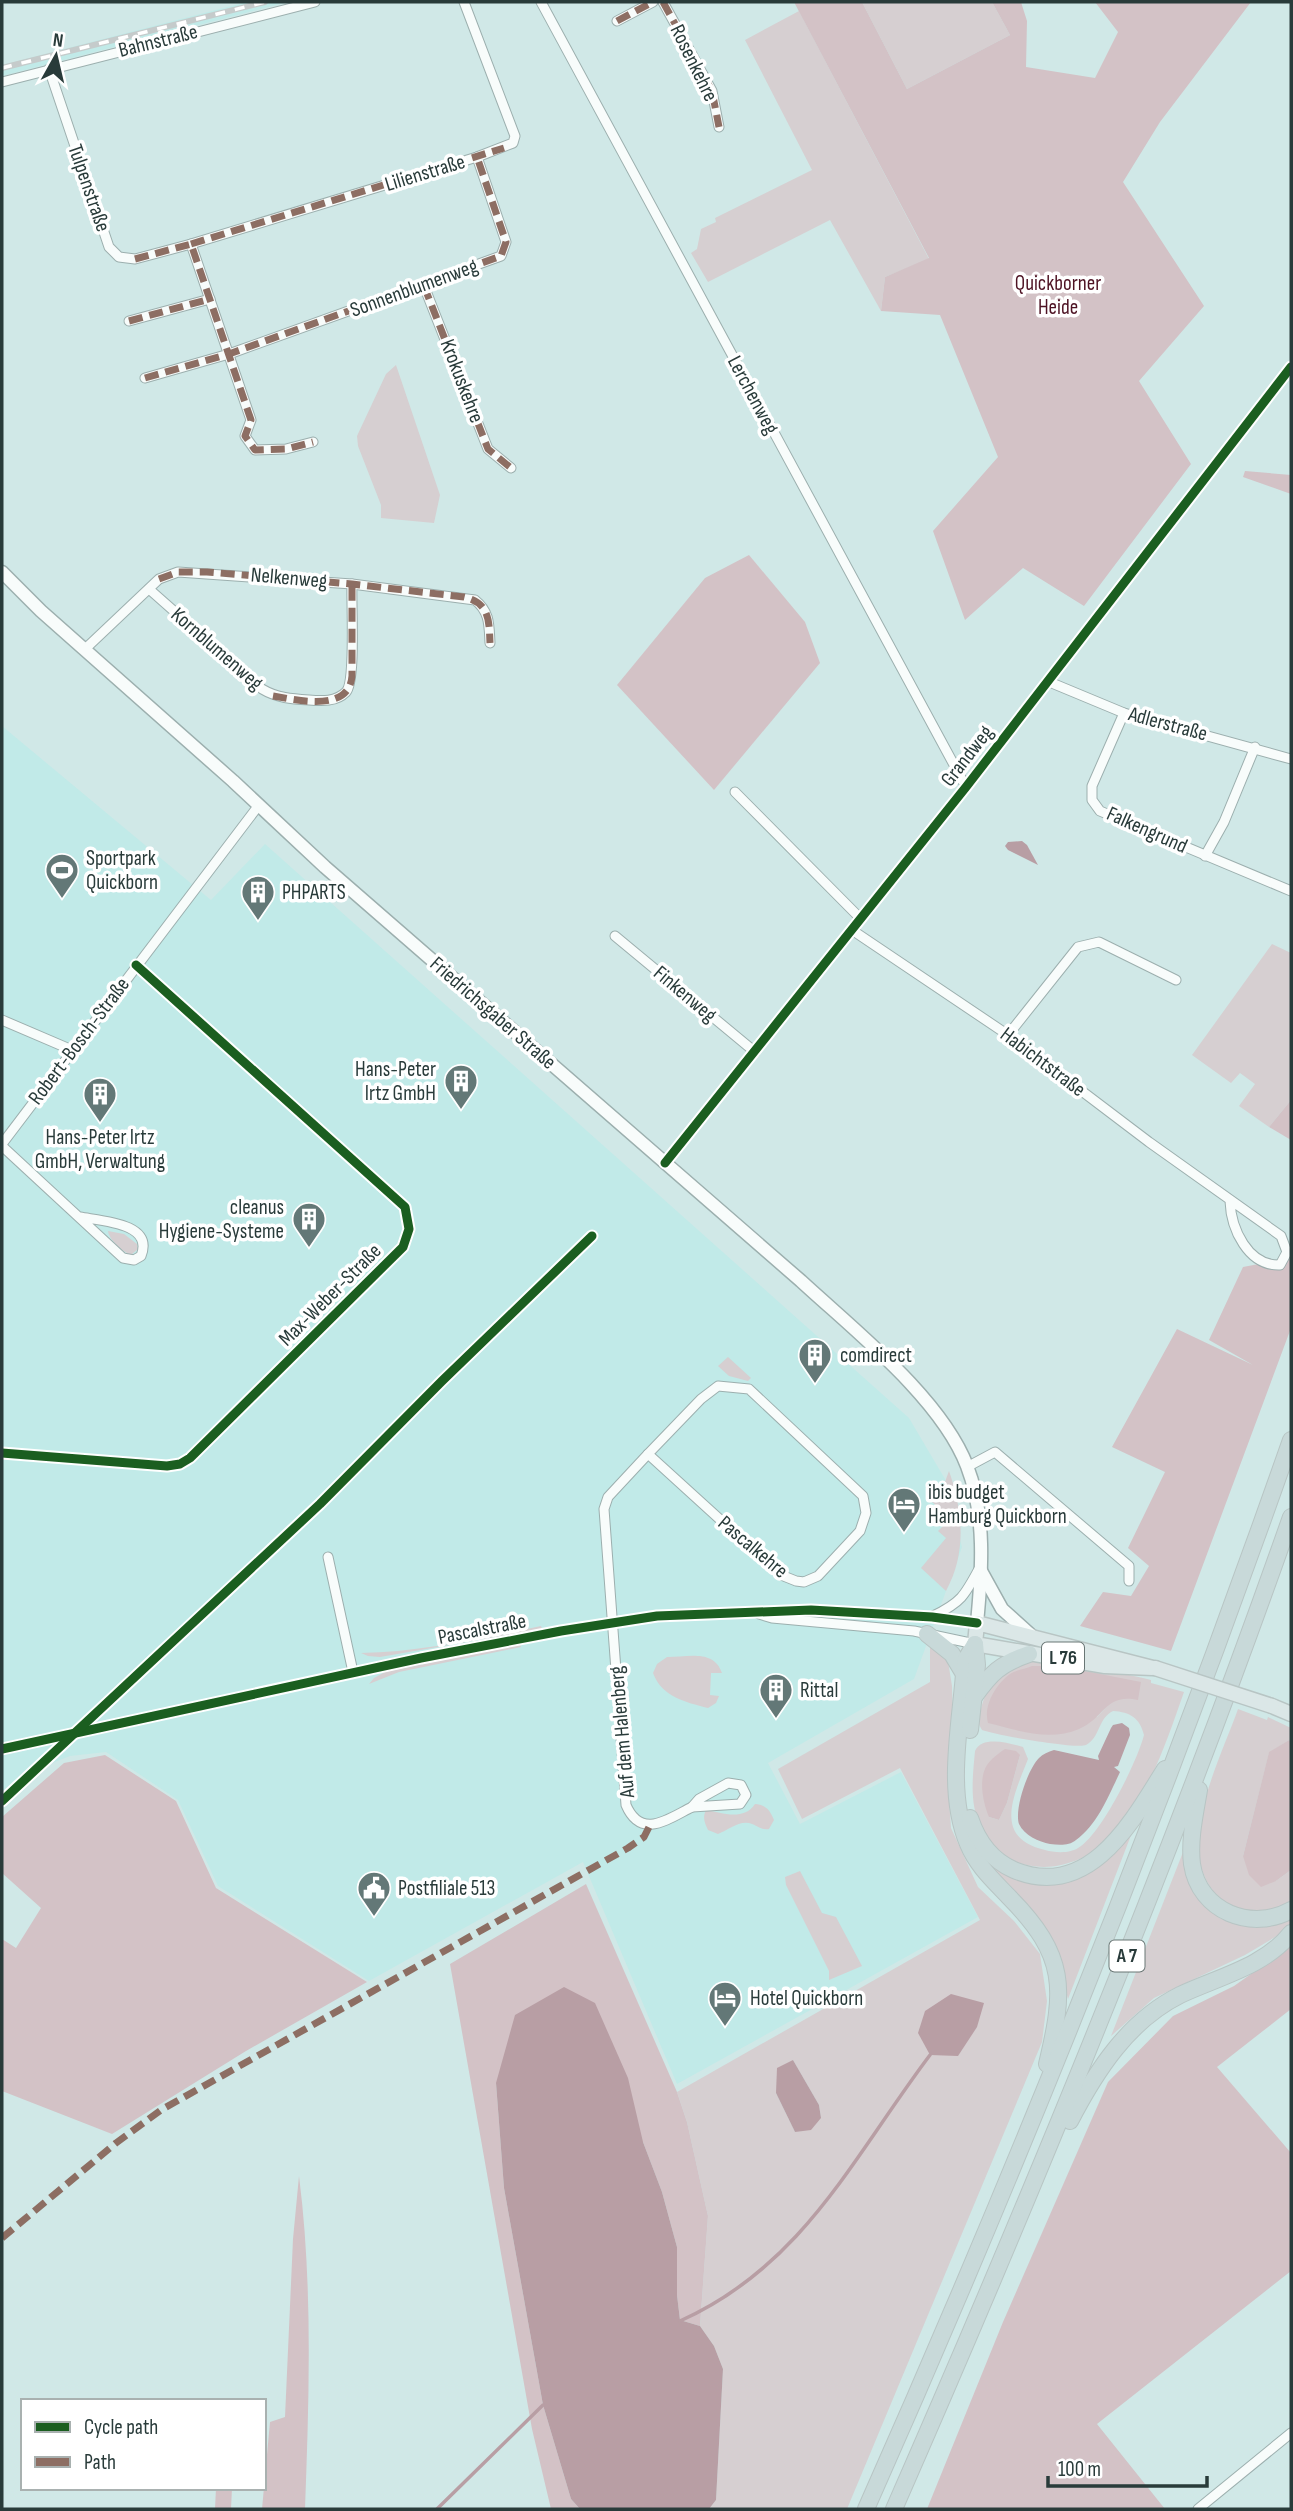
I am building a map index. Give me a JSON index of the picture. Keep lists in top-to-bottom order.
{
  "streets": {
    "highway": ["A 7"],
    "main road": ["Friedrichsgaber Straße", "L 76"],
    "street": [
      "Bahnstraße",
      "Rosenkehre",
      "Lilienstraße",
      "Tulpenstraße",
      "Sonnenblumenweg",
      "Krokuskehre",
      "Lerchenweg",
      "Nelkenweg",
      "Kornblumenweg",
      "Adlerstraße",
      "Grandweg",
      "Falkengrund",
      "Finkenweg",
      "Robert-Bosch-Straße",
      "Habichtstraße",
      "Max-Weber-Straße",
      "Pascalkehre",
      "Pascalstraße",
      "Auf dem Halenberg"
    ]
  },
  "crossings": [
    ["Bahnstraße", "Tulpenstraße"],
    ["Lilienstraße", "Tulpenstraße"],
    ["Lilienstraße", "Sonnenblumenweg"],
    ["Sonnenblumenweg", "Krokuskehre"],
    ["Lerchenweg", "Grandweg"],
    ["Nelkenweg", "Kornblumenweg"],
    ["Nelkenweg", "Friedrichsgaber Straße"],
    ["Adlerstraße", "Grandweg"],
    ["Adlerstraße", "Falkengrund"],
    ["Grandweg", "Finkenweg"],
    ["Grandweg", "Friedrichsgaber Straße"],
    ["Grandweg", "Habichtstraße"],
    ["Friedrichsgaber Straße", "Robert-Bosch-Straße"],
    ["Friedrichsgaber Straße", "Pascalstraße"],
    ["Robert-Bosch-Straße", "Max-Weber-Straße"],
    ["Pascalstraße", "Auf dem Halenberg"]
  ],
  "parks": ["Quickborner Heide"],
  "places": {
    "sports": ["Sportpark Quickborn"],
    "building": [
      "PHPARTS",
      "Hans-Peter Irtz GmbH",
      "Hans-Peter Irtz GmbH, Verwaltung",
      "cleanus Hygiene-Systeme",
      "comdirect",
      "Rittal"
    ],
    "hotel": ["ibis budget Hamburg Quickborn", "Hotel Quickborn"],
    "public building": ["Postfiliale 513"]
  },
  "legend": ["Cycle path", "Path"],
  "scale_bar": "100 m",
  "north": "top"
}
